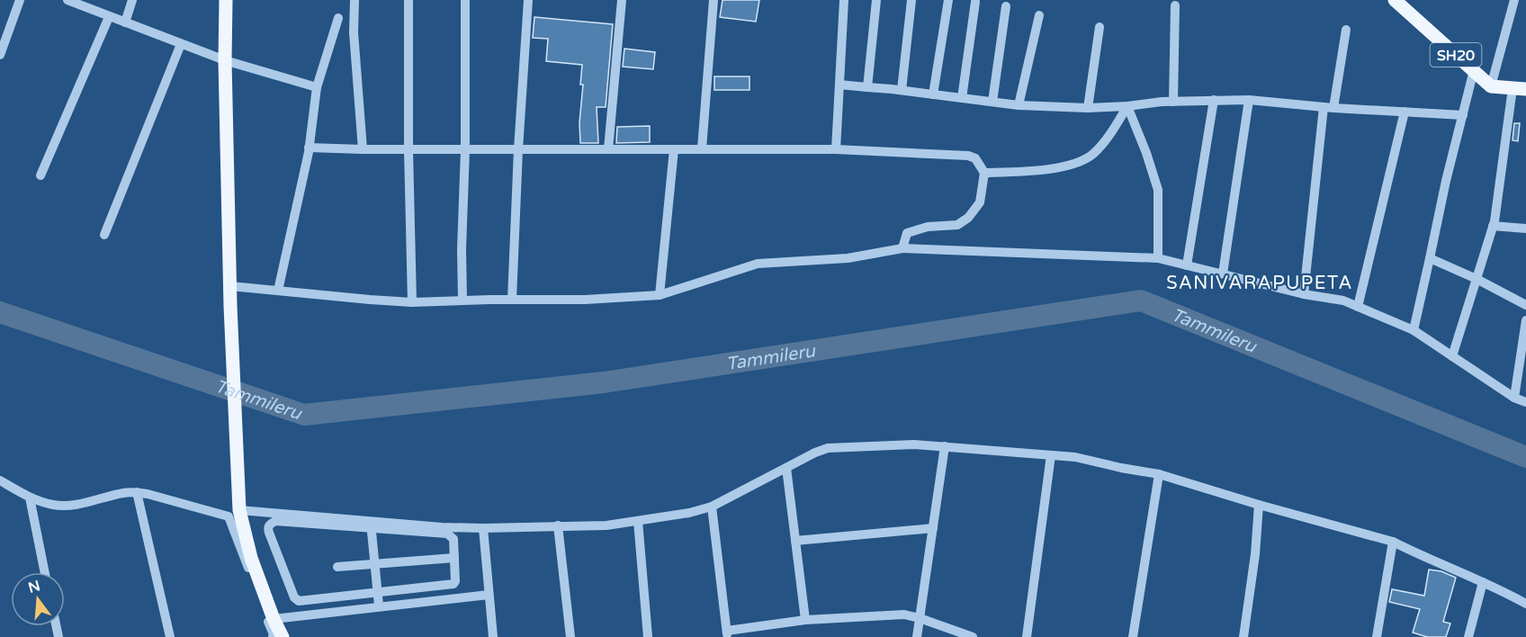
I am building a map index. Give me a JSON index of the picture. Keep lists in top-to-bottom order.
{
  "streets": {
    "main road": ["SH20"]
  },
  "districts": ["SANIVARAPUPETA"],
  "water": ["Tammileru"],
  "north": "top"
}
